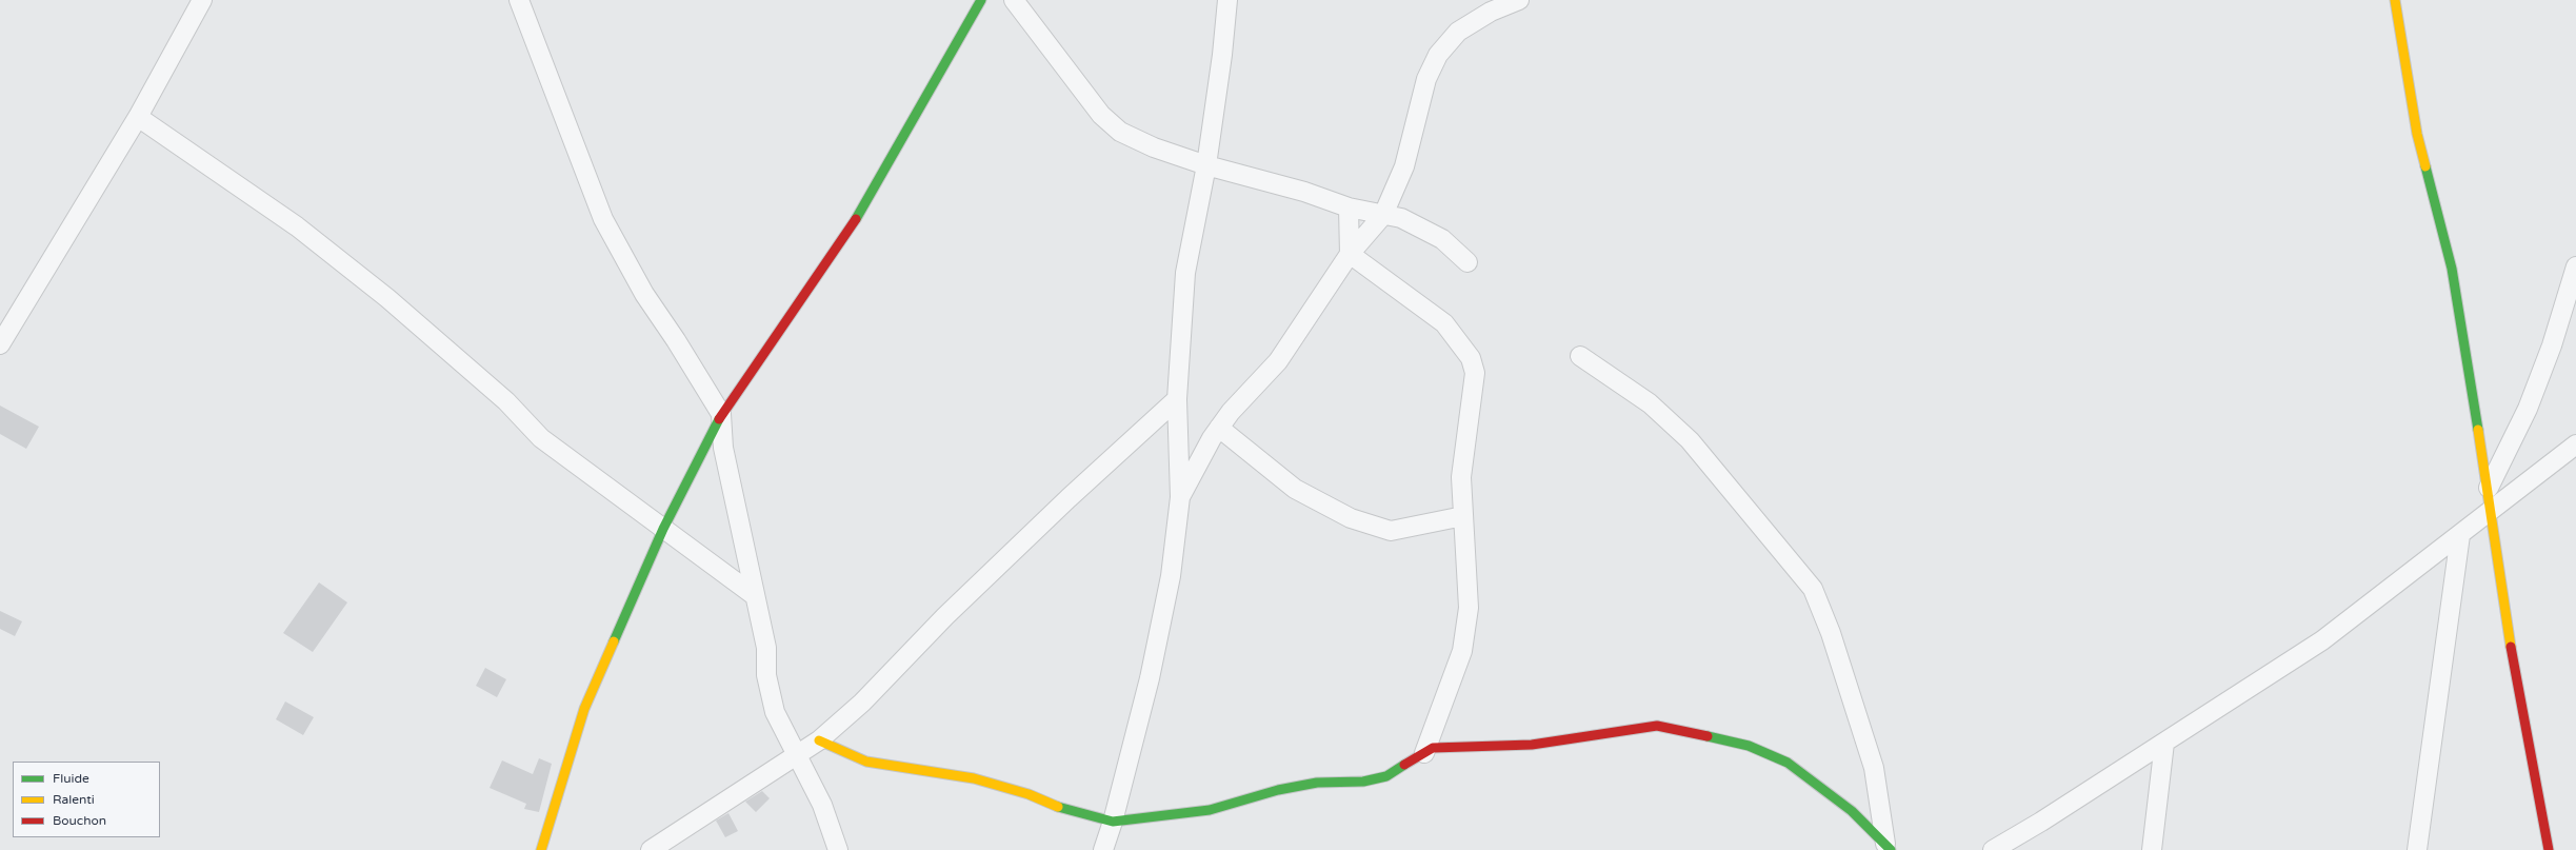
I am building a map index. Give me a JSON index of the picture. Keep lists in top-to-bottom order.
{
  "legend": ["Fluide", "Ralenti", "Bouchon"]
}
